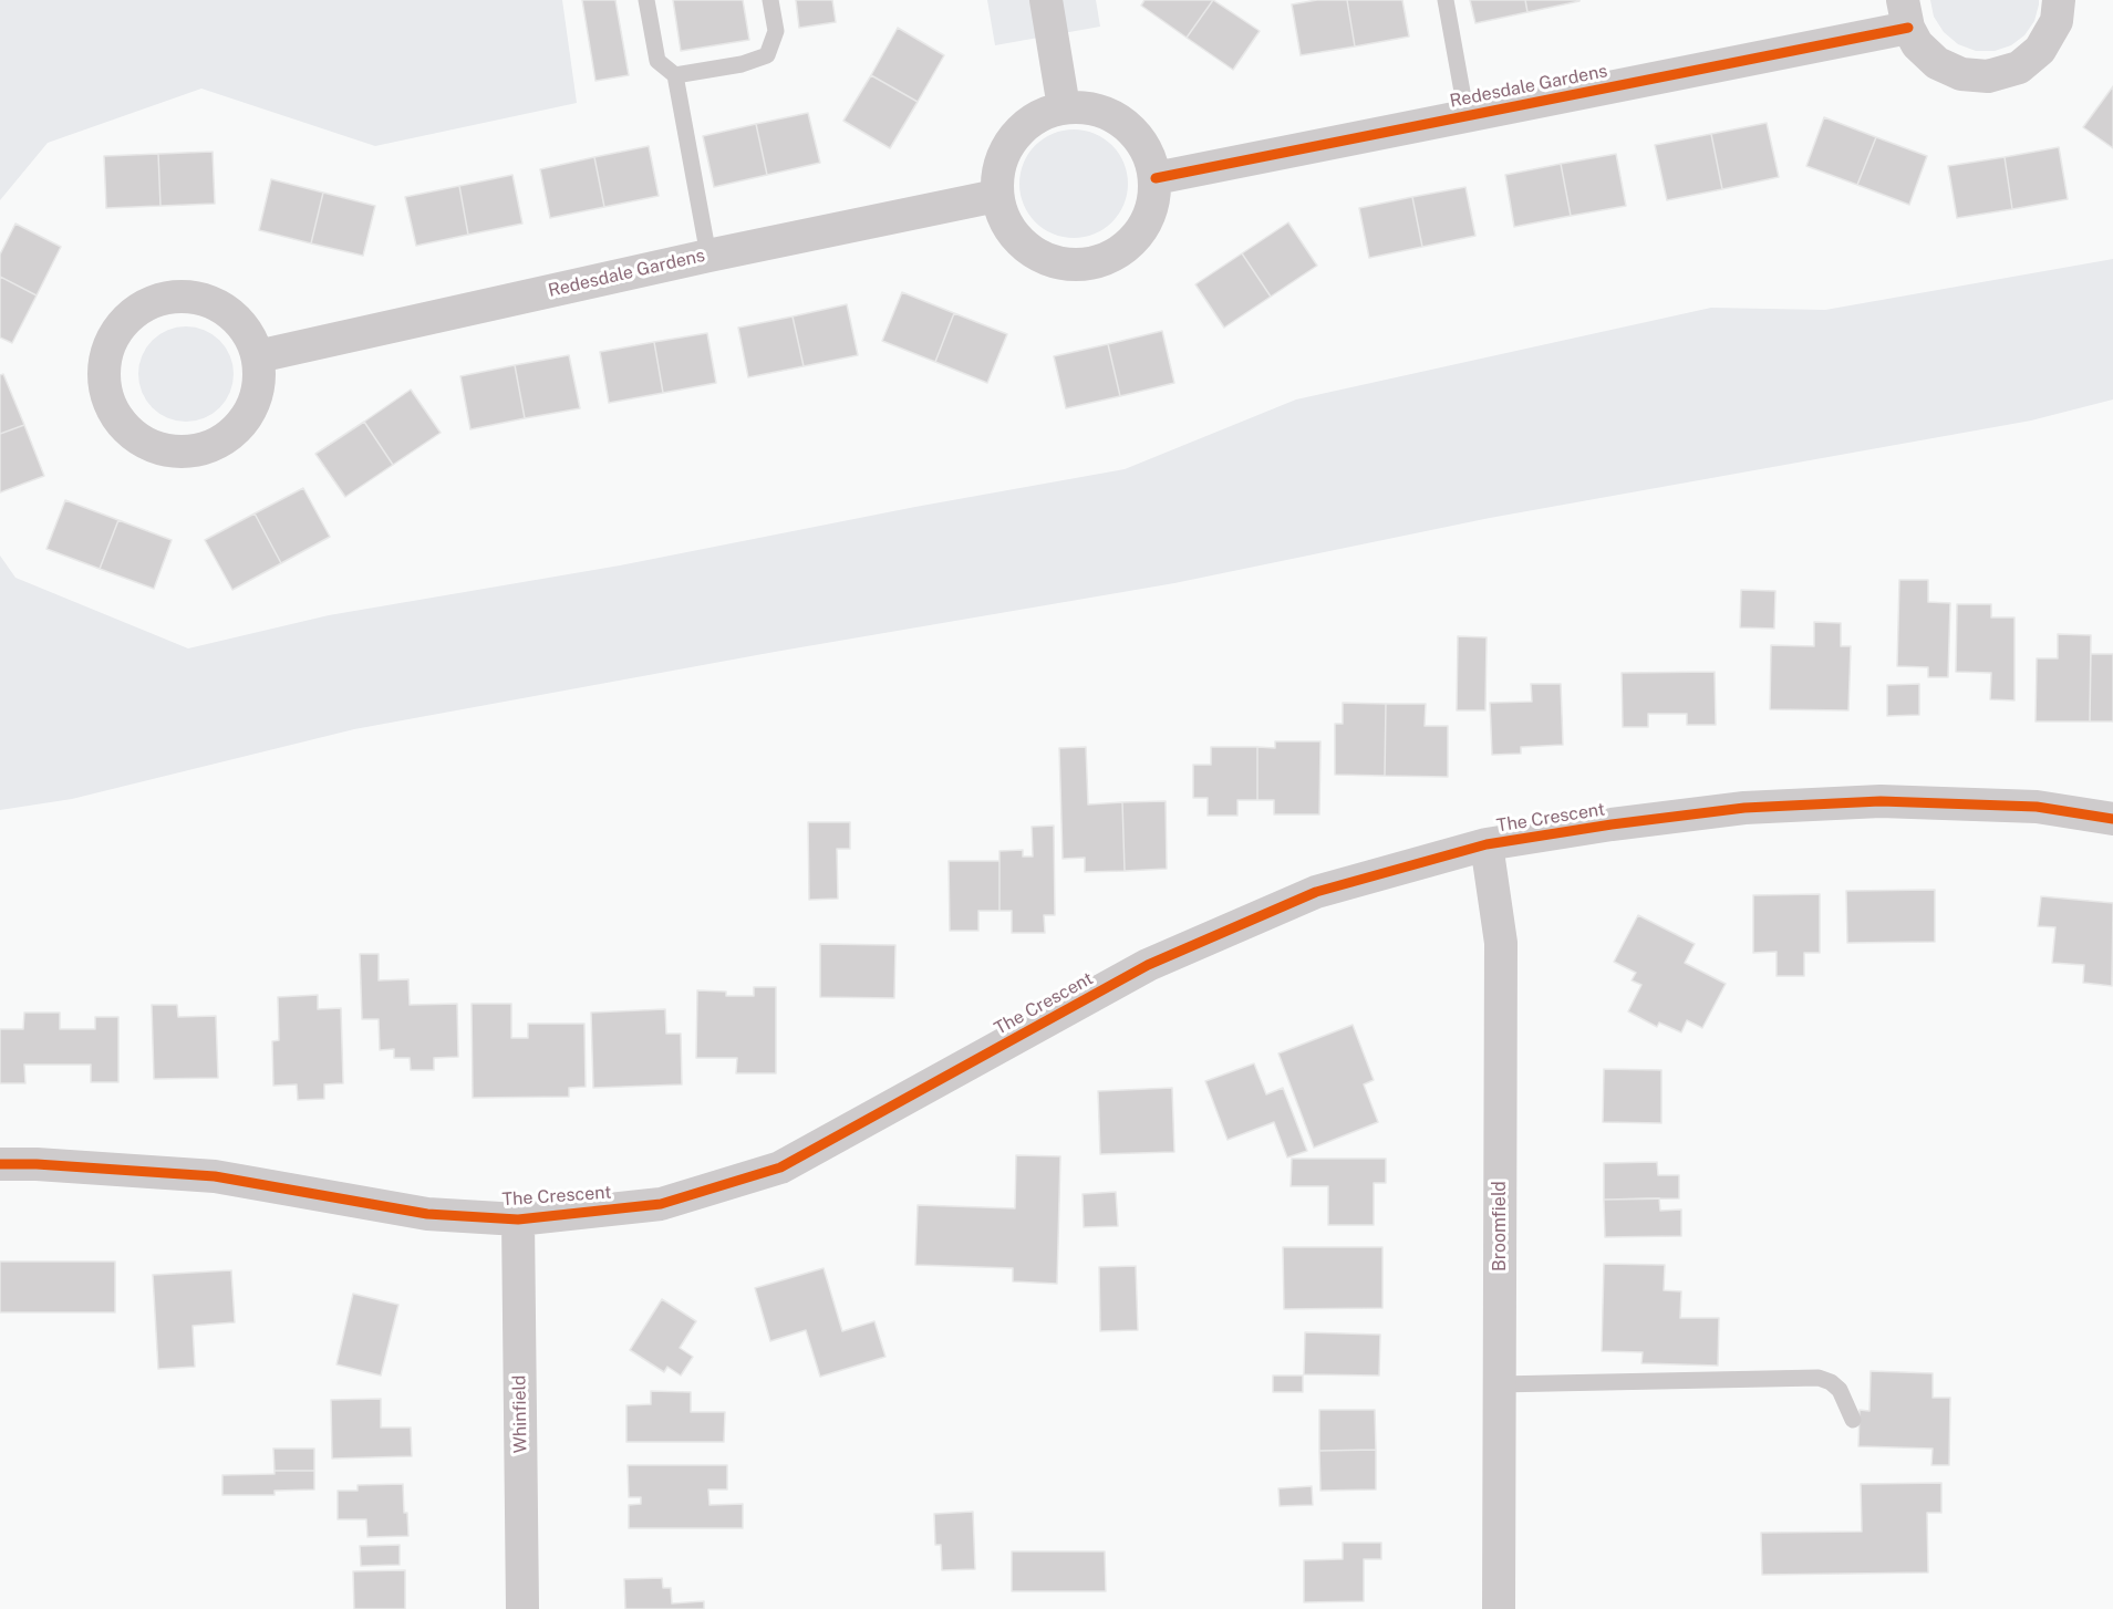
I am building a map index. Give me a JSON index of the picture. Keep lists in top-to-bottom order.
{
  "streets": {
    "street": [
      "Redesdale Gardens",
      "The Crescent",
      "Broomfield",
      "Whinfield"
    ]
  },
  "crossings": [
    ["The Crescent", "Broomfield"],
    ["The Crescent", "Whinfield"]
  ]
}
